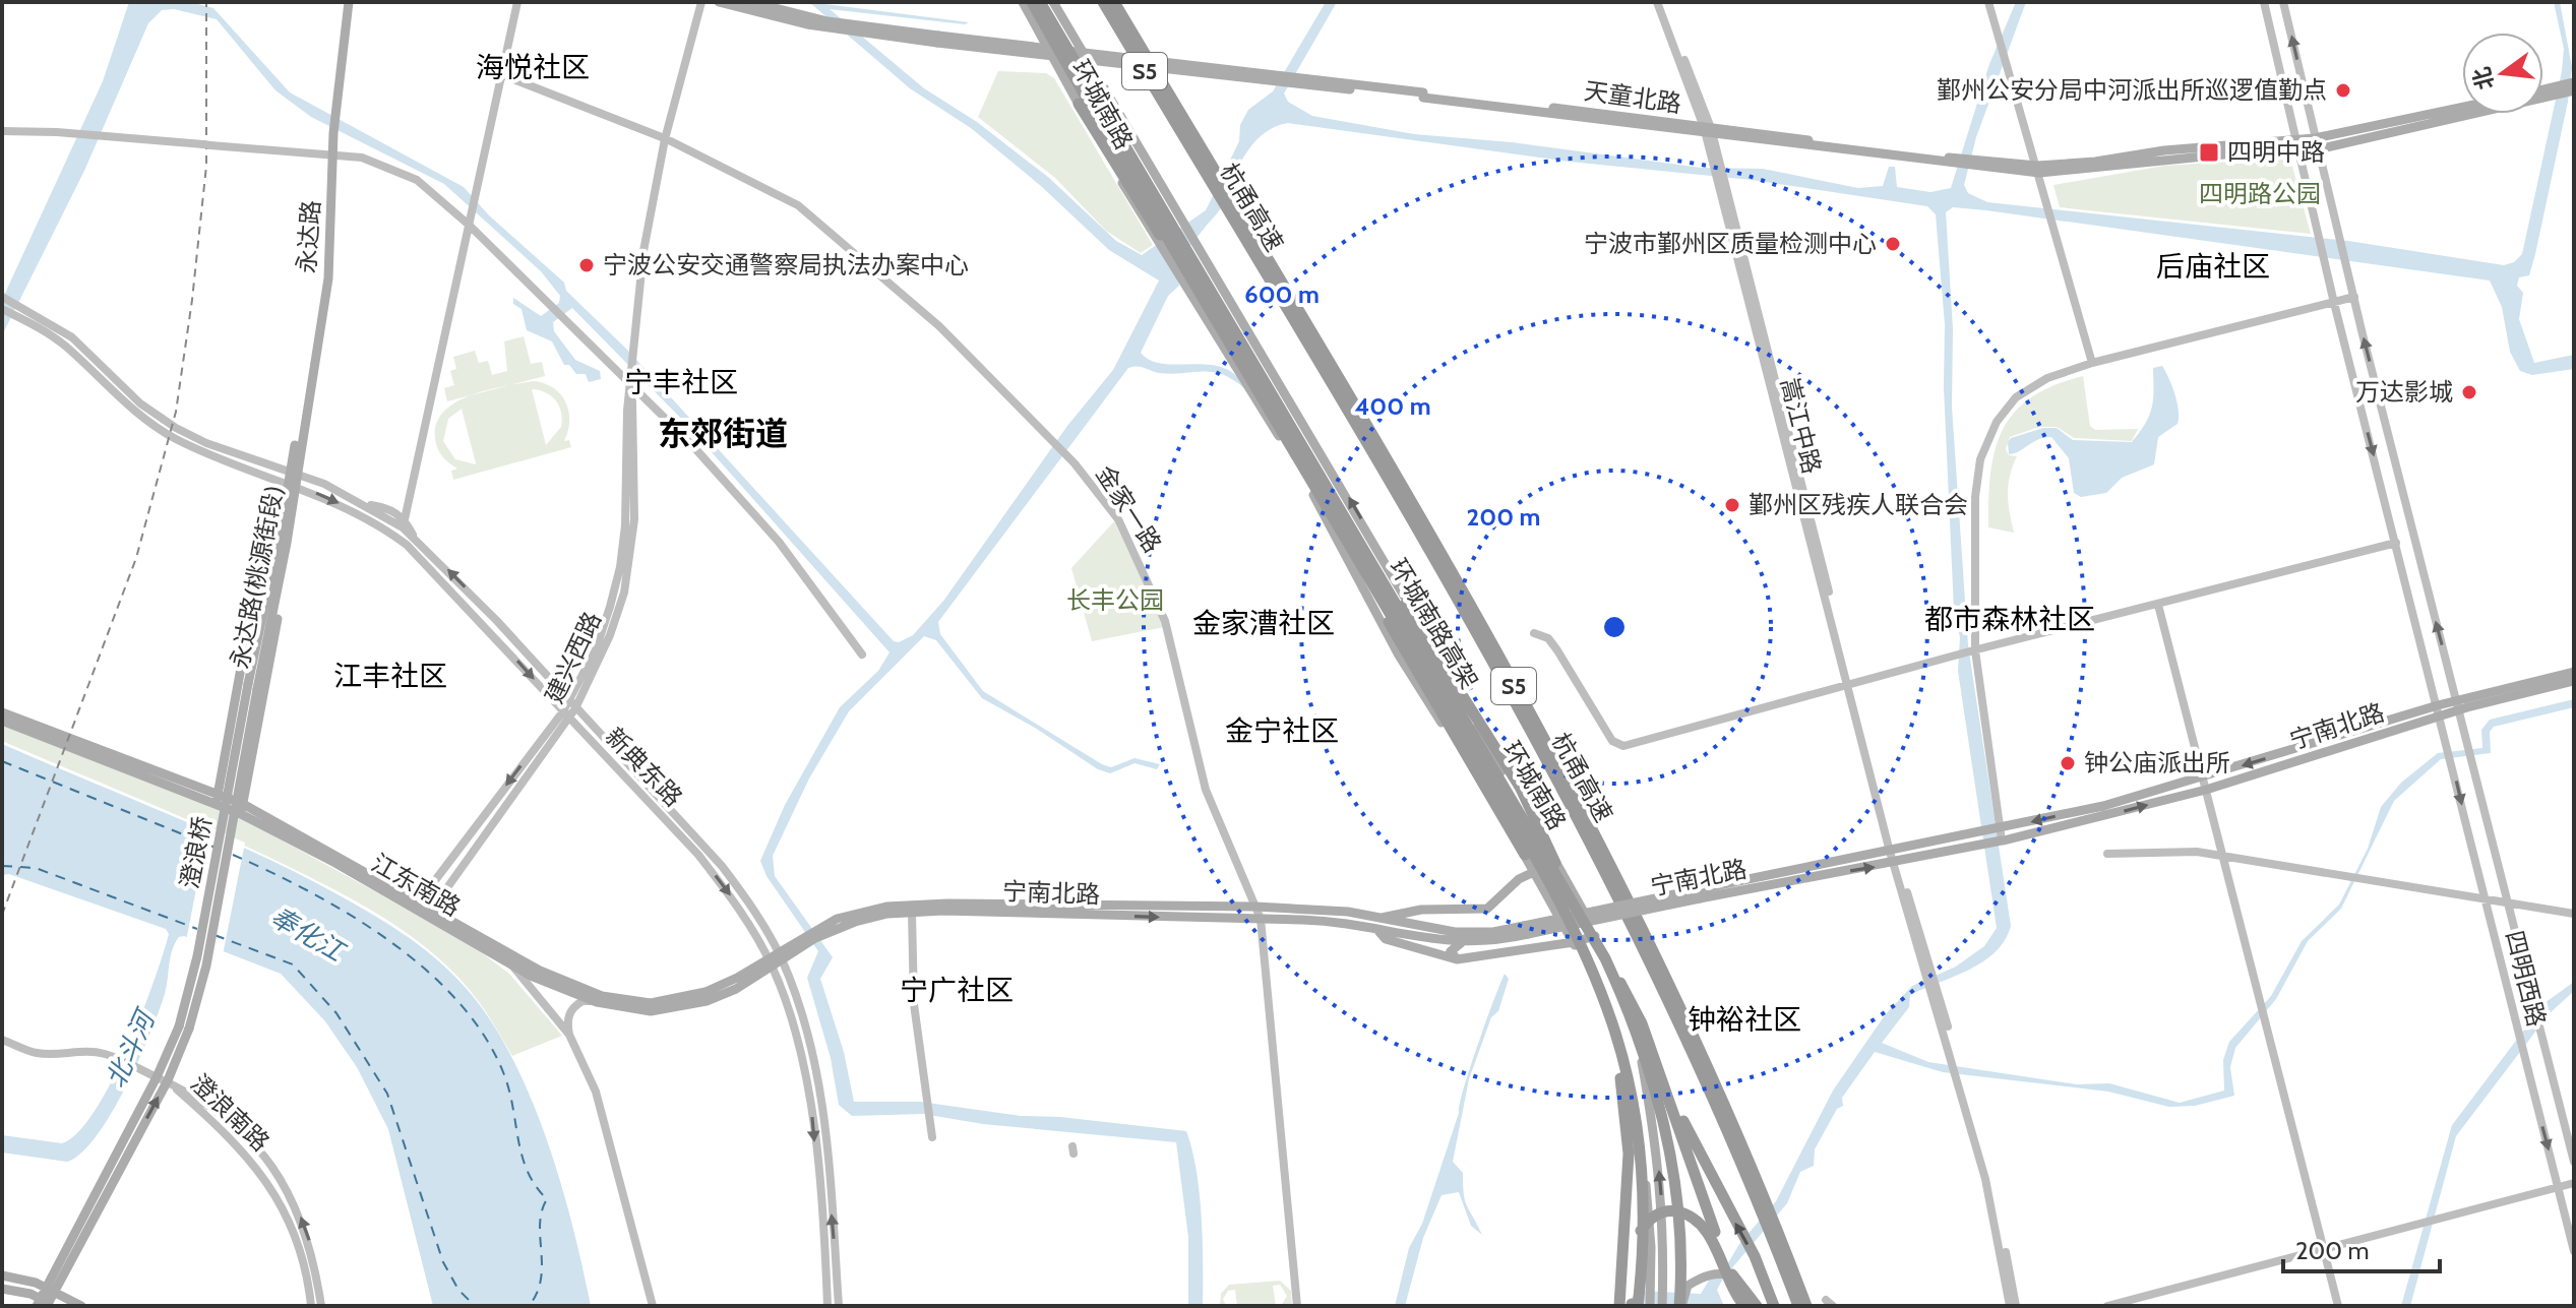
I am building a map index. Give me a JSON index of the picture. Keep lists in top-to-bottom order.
{
  "streets": {
    "highway": ["S5", "杭甬高速", "环城南路高架"],
    "main road": [
      "天童北路",
      "环城南路",
      "永达路",
      "永达路(桃源街段)",
      "宁南北路",
      "澄浪桥",
      "江东南路"
    ],
    "street": [
      "嵩江中路",
      "金家一路",
      "建兴西路",
      "新典东路",
      "四明西路",
      "澄浪南路"
    ]
  },
  "crossings": [
    ["天童北路", "嵩江中路"],
    ["环城南路", "环城南路高架"],
    ["永达路", "永达路(桃源街段)"],
    ["永达路", "新典东路"],
    ["嵩江中路", "宁南北路"],
    ["金家一路", "建兴西路"],
    ["金家一路", "宁南北路"],
    ["永达路(桃源街段)", "新典东路"],
    ["永达路(桃源街段)", "澄浪桥"],
    ["建兴西路", "新典东路"],
    ["建兴西路", "江东南路"],
    ["宁南北路", "江东南路"],
    ["宁南北路", "四明西路"],
    ["新典东路", "江东南路"]
  ],
  "districts": [
    "海悦社区",
    "后庙社区",
    "宁丰社区",
    "东郊街道",
    "都市森林社区",
    "金家漕社区",
    "江丰社区",
    "金宁社区",
    "宁广社区",
    "钟裕社区"
  ],
  "water": ["奉化江", "北斗河"],
  "parks": ["四明路公园", "长丰公园"],
  "places": {
    "other": [
      "鄞州公安分局中河派出所巡逻值勤点",
      "宁波市鄞州区质量检测中心",
      "宁波公安交通警察局执法办案中心",
      "万达影城",
      "鄞州区残疾人联合会",
      "钟公庙派出所"
    ],
    "transit": ["四明中路"]
  },
  "scale_bar": "200 m",
  "north": "left",
  "rings": ["600 m", "400 m", "200 m"]
}
